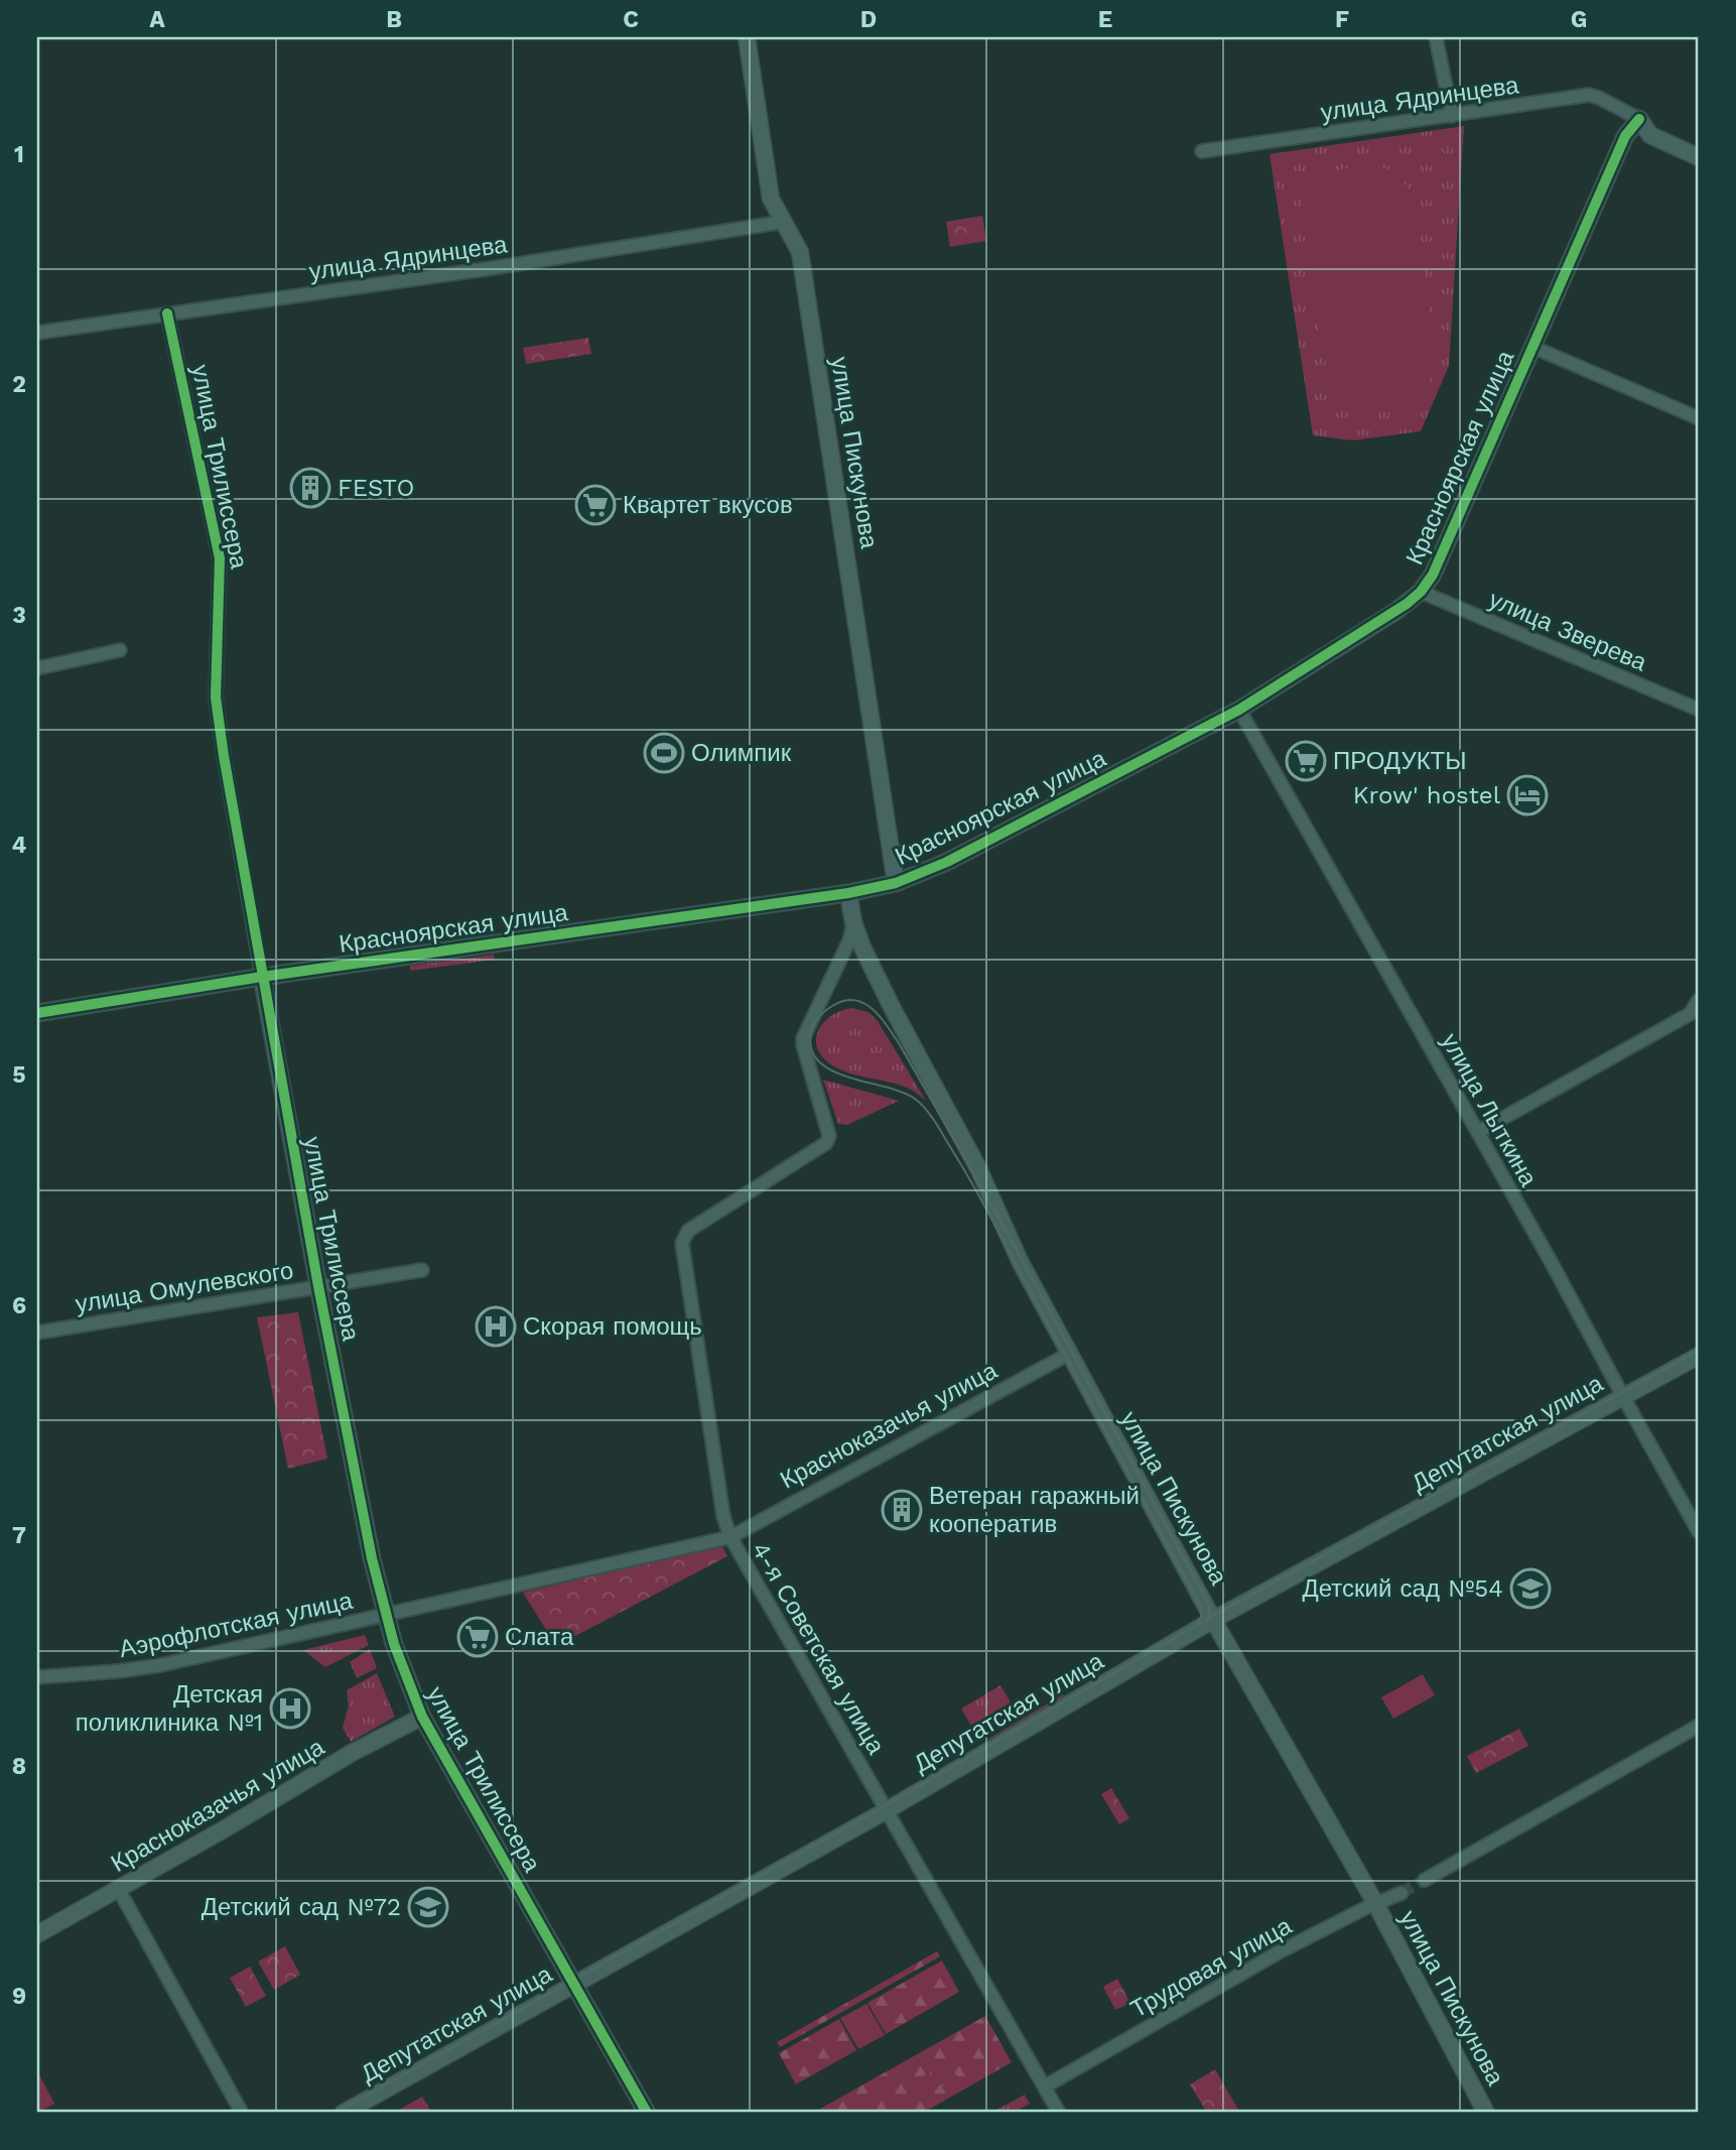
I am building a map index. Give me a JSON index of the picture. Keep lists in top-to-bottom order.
{
  "streets": {
    "street": [
      "улица Ядринцева",
      "улица Пискунова",
      "Красноярская улица",
      "улица Трилиссера",
      "улица Зверева",
      "улица Лыткина",
      "улица Омулевского",
      "Красноказачья улица",
      "Депутатская улица",
      "Аэрофлотская улица",
      "4-я Советская улица",
      "Трудовая улица"
    ]
  },
  "crossings": [
    ["улица Ядринцева", "улица Пискунова"],
    ["улица Ядринцева", "Красноярская улица"],
    ["улица Ядринцева", "улица Трилиссера"],
    ["улица Пискунова", "Красноярская улица"],
    ["улица Пискунова", "Красноказачья улица"],
    ["улица Пискунова", "Депутатская улица"],
    ["улица Пискунова", "4-я Советская улица"],
    ["улица Пискунова", "Трудовая улица"],
    ["Красноярская улица", "улица Трилиссера"],
    ["Красноярская улица", "улица Зверева"],
    ["Красноярская улица", "улица Лыткина"],
    ["улица Трилиссера", "улица Омулевского"],
    ["улица Трилиссера", "Красноказачья улица"],
    ["улица Трилиссера", "Депутатская улица"],
    ["улица Трилиссера", "Аэрофлотская улица"],
    ["улица Лыткина", "Депутатская улица"],
    ["Красноказачья улица", "Аэрофлотская улица"],
    ["Красноказачья улица", "4-я Советская улица"],
    ["Депутатская улица", "4-я Советская улица"],
    ["Аэрофлотская улица", "4-я Советская улица"],
    ["4-я Советская улица", "Трудовая улица"]
  ],
  "places": {
    "building": ["FESTO", "Ветеран гаражный кооператив"],
    "supermarket": ["Квартет вкусов", "ПРОДУКТЫ", "Слата"],
    "sports": ["Олимпик"],
    "hotel": ["Krow' hostel"],
    "hospital": ["Скорая помощь", "Детская поликлиника №1"],
    "school or university": ["Детский сад №54", "Детский сад №72"]
  },
  "grid": {
    "columns": [
      "A",
      "B",
      "C",
      "D",
      "E",
      "F",
      "G"
    ],
    "rows": [
      "1",
      "2",
      "3",
      "4",
      "5",
      "6",
      "7",
      "8",
      "9"
    ]
  }
}
